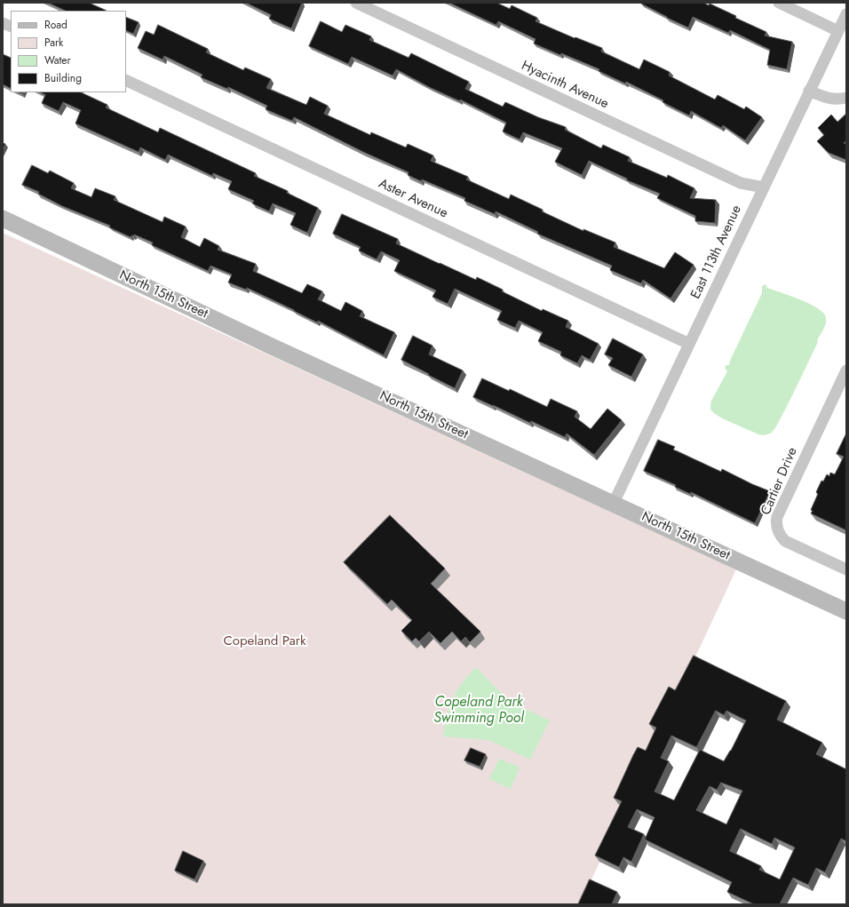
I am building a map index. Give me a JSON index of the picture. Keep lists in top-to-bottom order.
{
  "streets": {
    "street": [
      "Hyacinth Avenue",
      "Aster Avenue",
      "East 113th Avenue",
      "North 15th Street",
      "Cartier Drive"
    ]
  },
  "crossings": [
    ["Hyacinth Avenue", "East 113th Avenue"],
    ["Aster Avenue", "East 113th Avenue"],
    ["East 113th Avenue", "North 15th Street"]
  ],
  "water": ["Copeland Park Swimming Pool"],
  "parks": ["Copeland Park"],
  "legend": [
    "Road",
    "Park",
    "Water",
    "Building"
  ]
}
